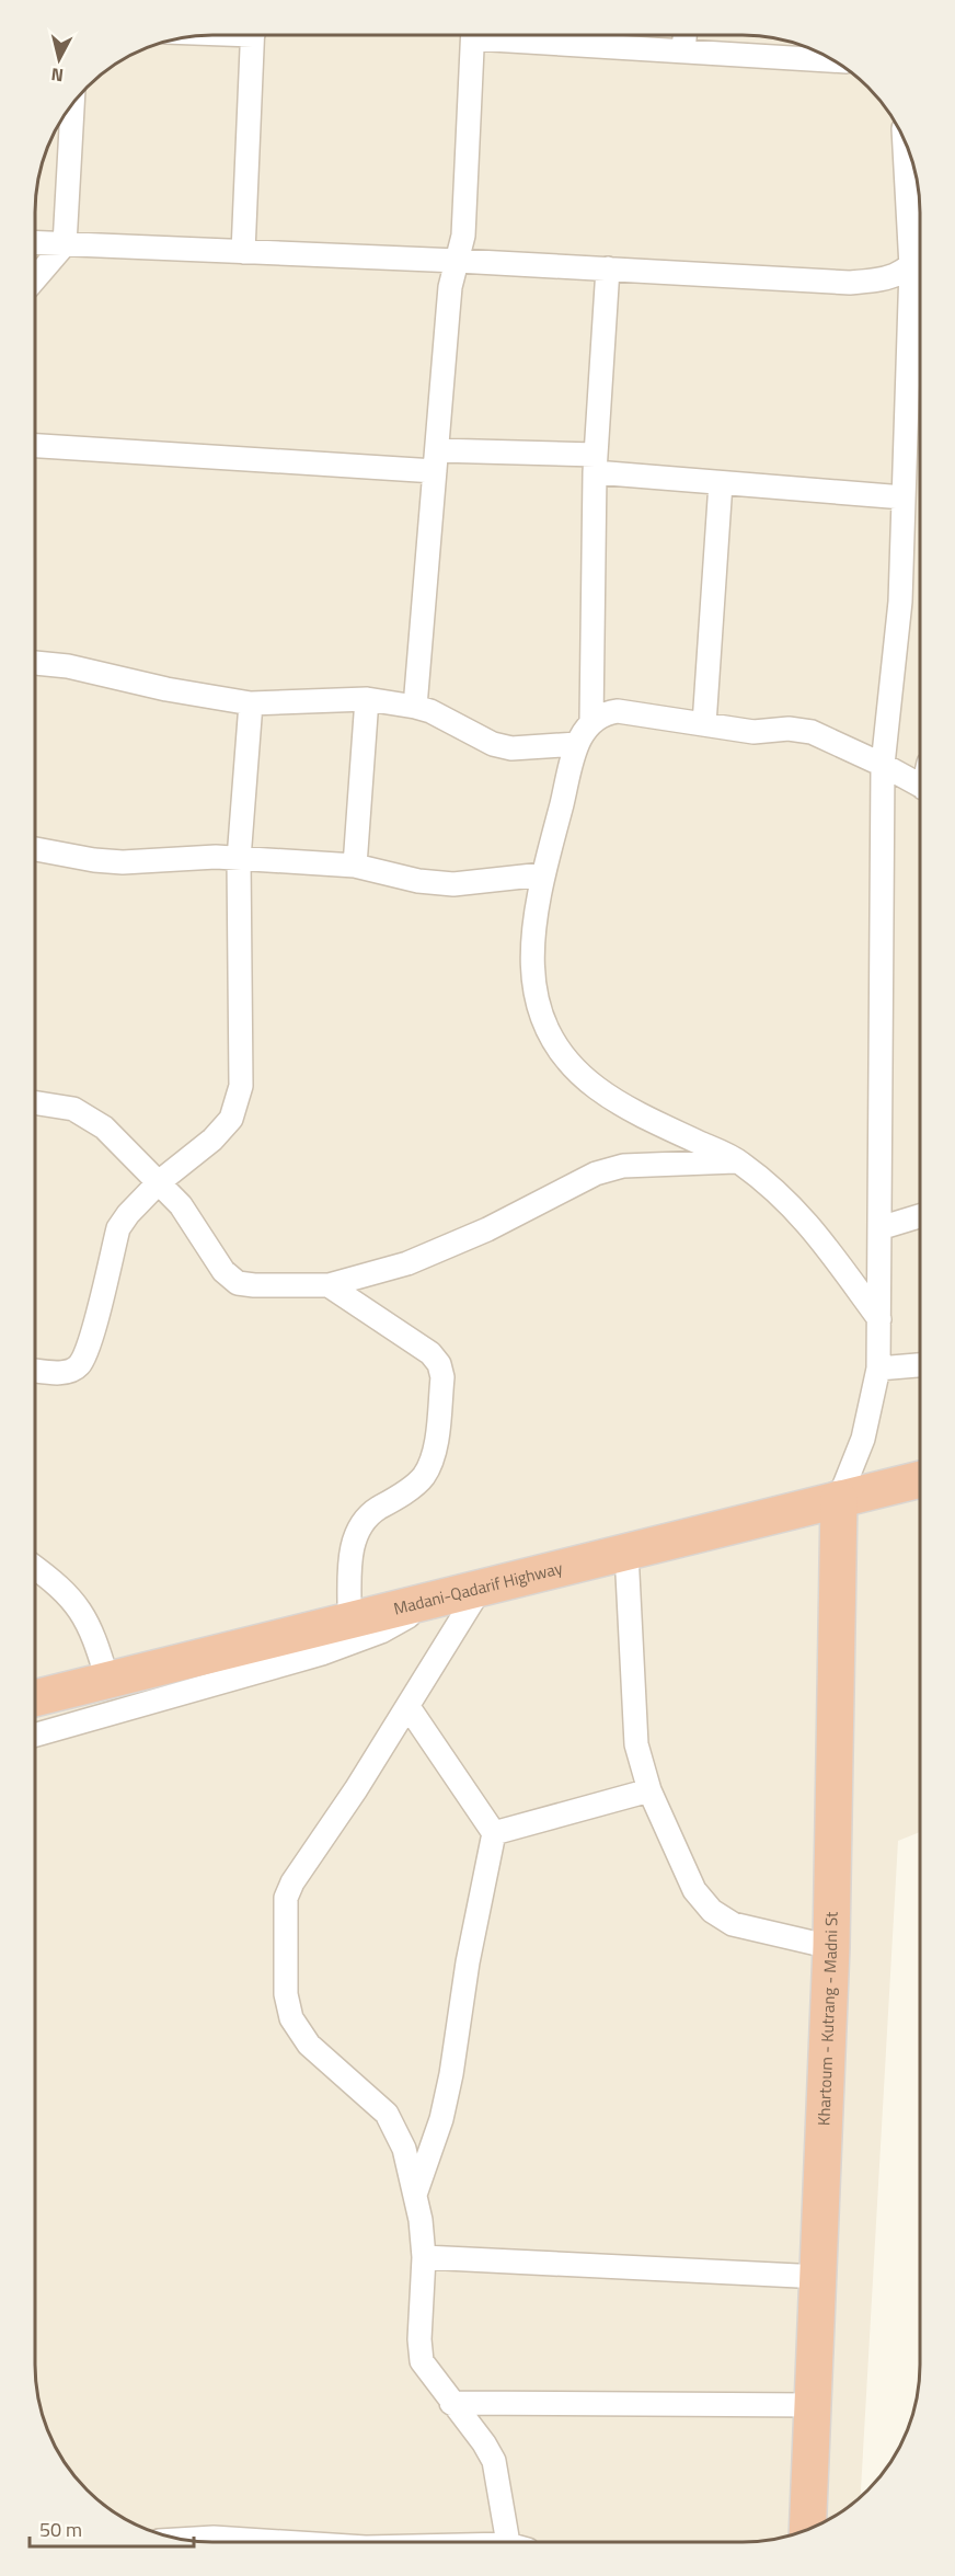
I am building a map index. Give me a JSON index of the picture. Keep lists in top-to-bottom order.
{
  "streets": {
    "highway": ["Madani-Qadarif Highway", "Khartoum - Kutrang - Madni St"]
  },
  "crossings": [
    ["Madani-Qadarif Highway", "Khartoum - Kutrang - Madni St"]
  ],
  "scale_bar": "50 m",
  "north": "bottom"
}
